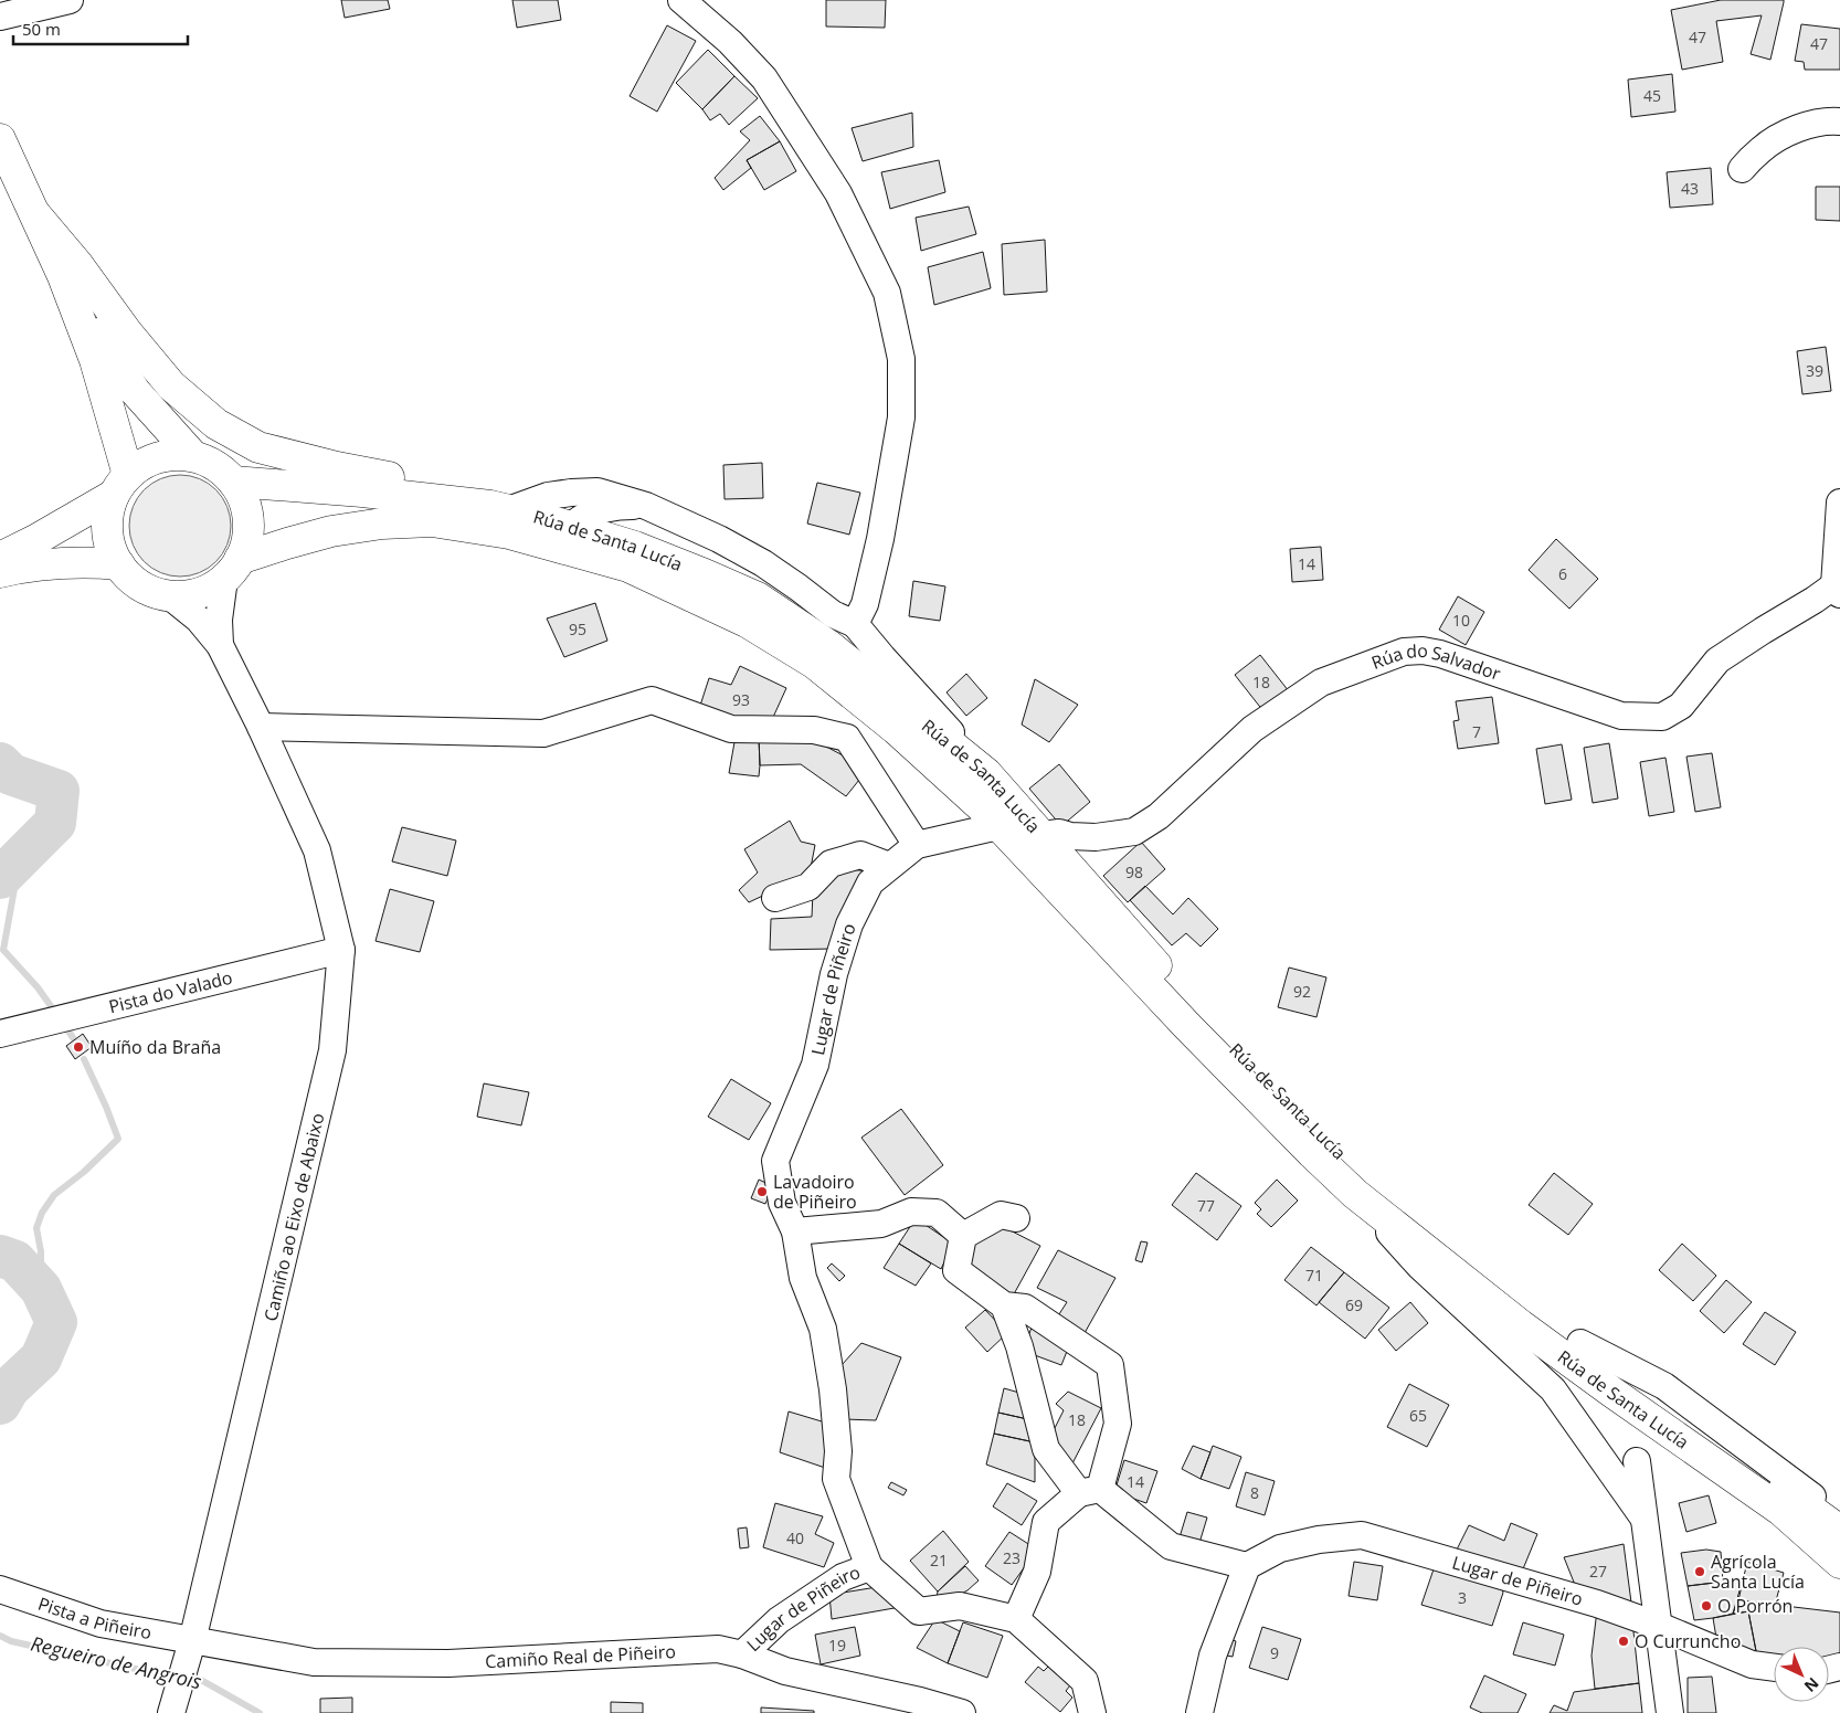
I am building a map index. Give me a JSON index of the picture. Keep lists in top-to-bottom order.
{
  "streets": {
    "highway": ["Rúa de Santa Lucía"],
    "street": [
      "Rúa do Salvador",
      "Lugar de Piñeiro",
      "Pista do Valado",
      "Camiño ao Eixo de Abaixo",
      "Pista a Piñeiro",
      "Camiño Real de Piñeiro"
    ]
  },
  "crossings": [
    ["Rúa de Santa Lucía", "Rúa do Salvador"],
    ["Rúa de Santa Lucía", "Lugar de Piñeiro"],
    ["Lugar de Piñeiro", "Camiño Real de Piñeiro"],
    ["Pista do Valado", "Camiño ao Eixo de Abaixo"],
    ["Camiño ao Eixo de Abaixo", "Pista a Piñeiro"],
    ["Camiño ao Eixo de Abaixo", "Camiño Real de Piñeiro"],
    ["Pista a Piñeiro", "Camiño Real de Piñeiro"]
  ],
  "water": ["Regueiro de Angrois"],
  "places": [
    "Muíño da Braña",
    "Lavadoiro de Piñeiro",
    "Agrícola Santa Lucía",
    "O Porrón",
    "O Curruncho"
  ],
  "house_numbers": [
    "47",
    "47",
    "45",
    "43",
    "39",
    "14",
    "6",
    "10",
    "95",
    "18",
    "93",
    "7",
    "98",
    "92",
    "77",
    "71",
    "69",
    "65",
    "18",
    "14",
    "8",
    "40",
    "23",
    "21",
    "27",
    "3",
    "19",
    "9"
  ],
  "scale_bar": "50 m",
  "north": "bottom right"
}
